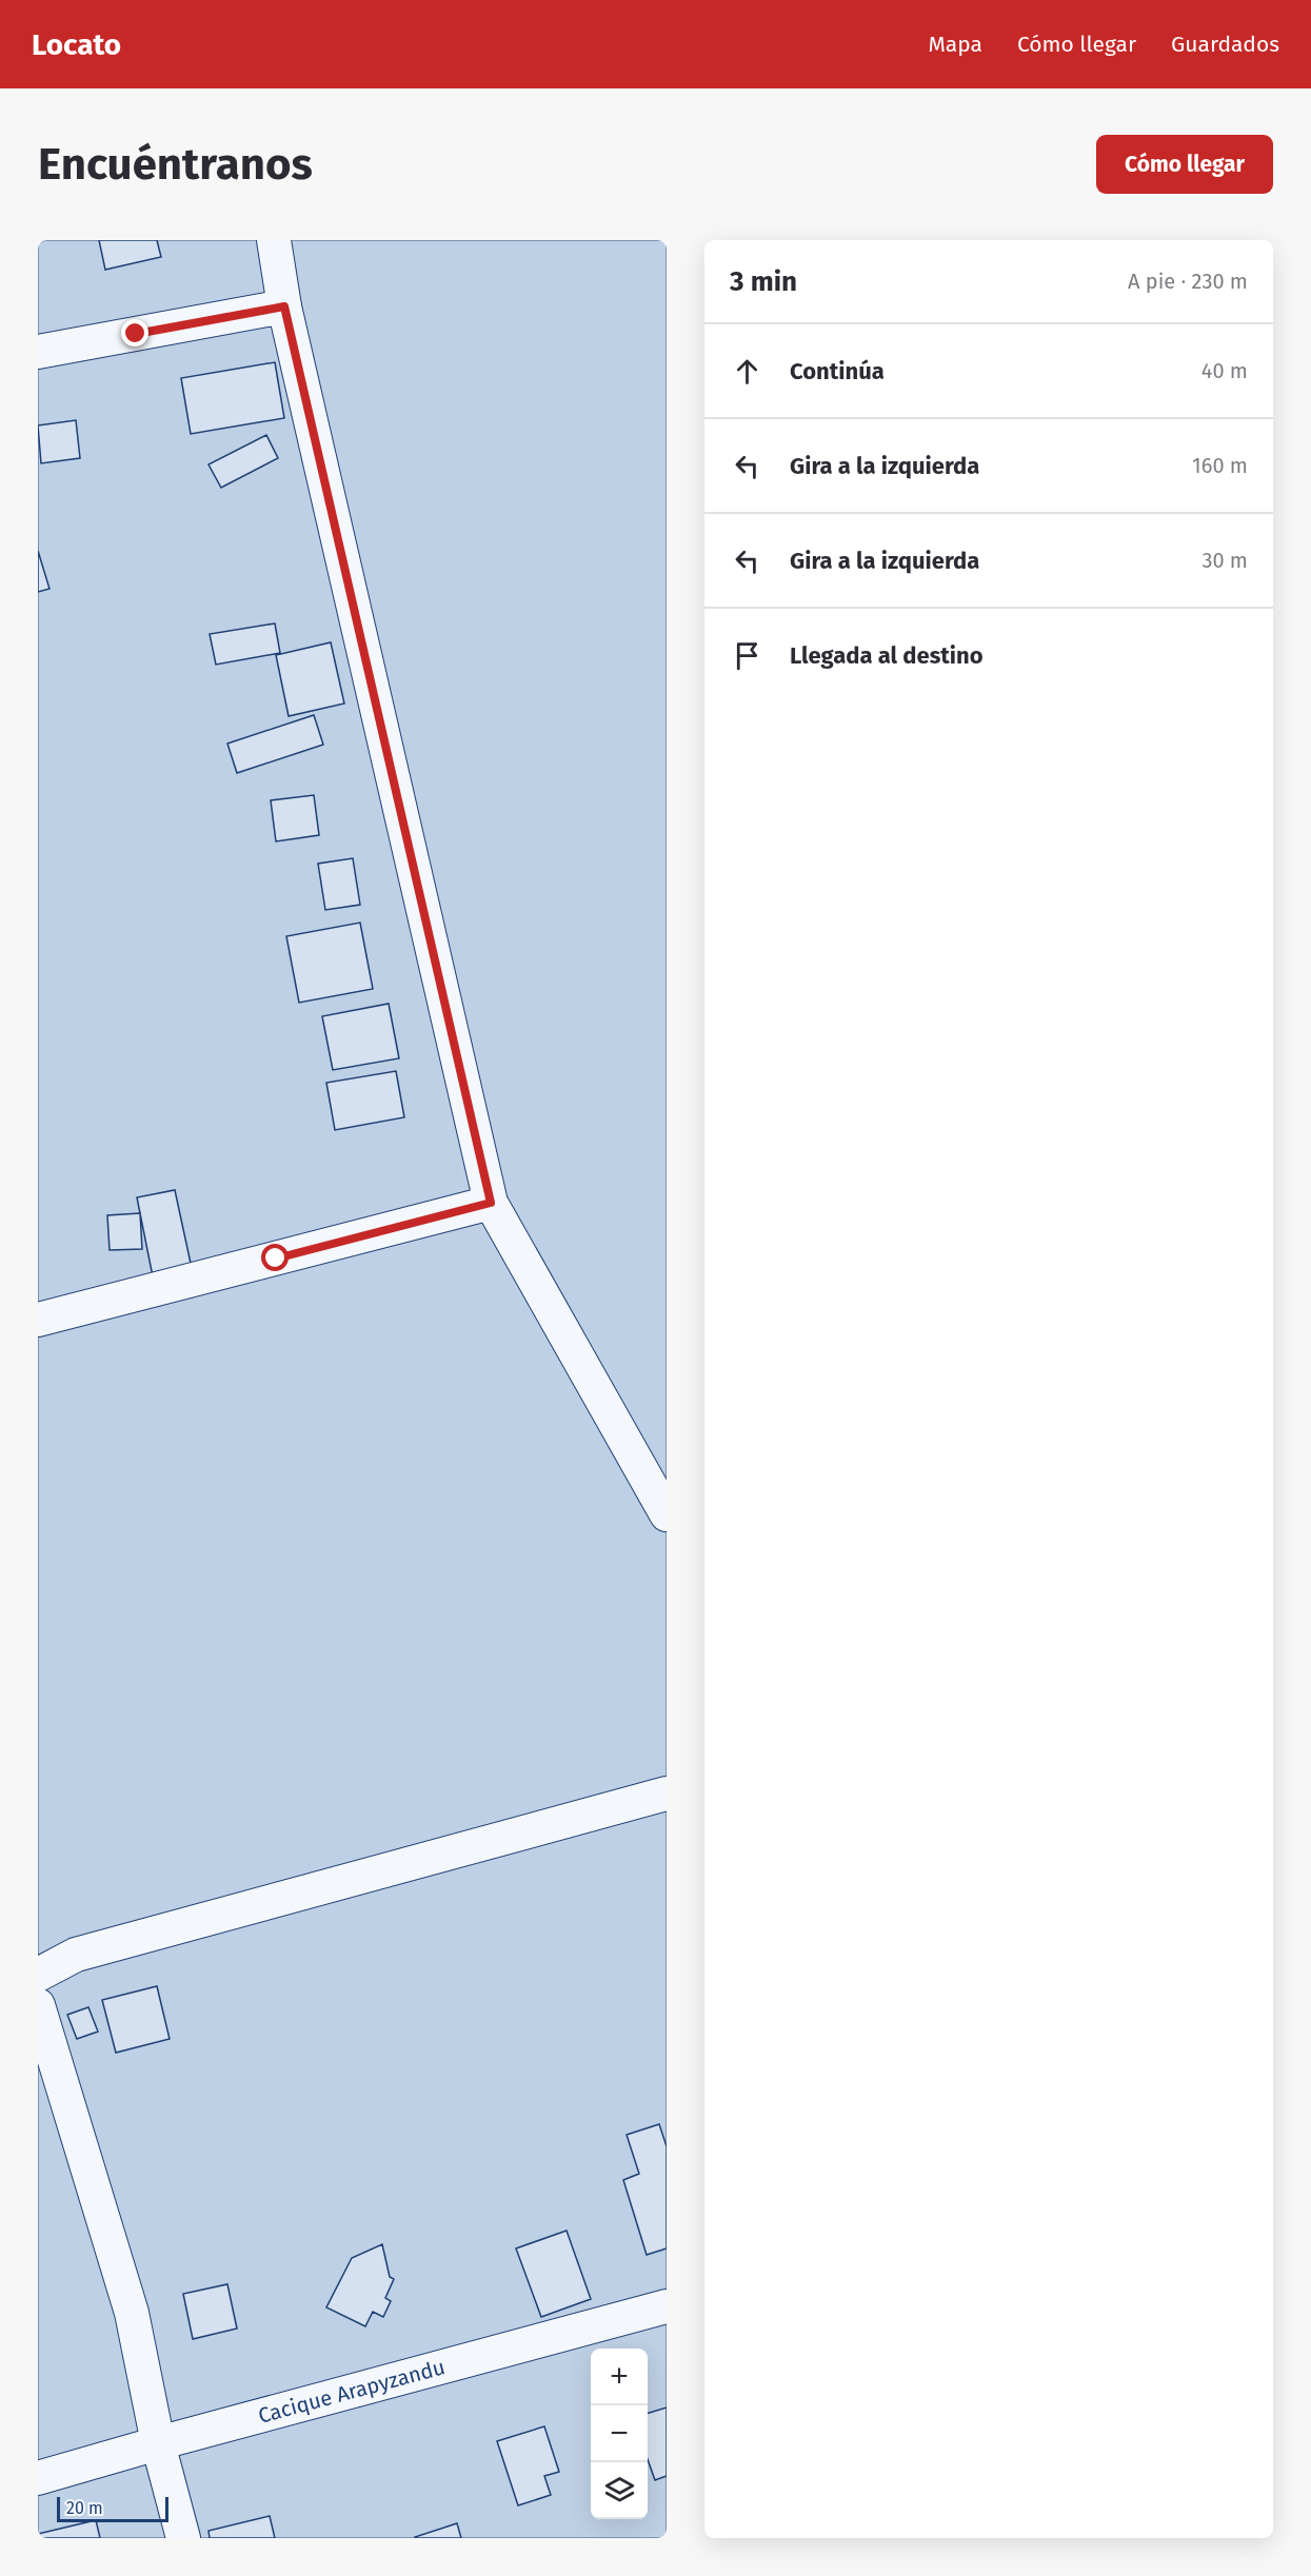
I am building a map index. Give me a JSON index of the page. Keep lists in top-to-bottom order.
{
  "streets": {
    "street": ["Cacique Arapyzandu"]
  },
  "scale_bar": "20 m",
  "page": {
    "header": "Locato",
    "nav": ["Mapa", "Cómo llegar", "Guardados"],
    "buttons": "Cómo llegar",
    "title": "Encuéntranos",
    "heading": ["3 min", "A pie · 230 m"],
    "list": [
      ["Continúa", "40 m"],
      ["Gira a la izquierda", "160 m"],
      ["Gira a la izquierda", "30 m"],
      "Llegada al destino"
    ],
    "map_buttons": ["+", "−"],
    "scale": "20 m"
  }
}
